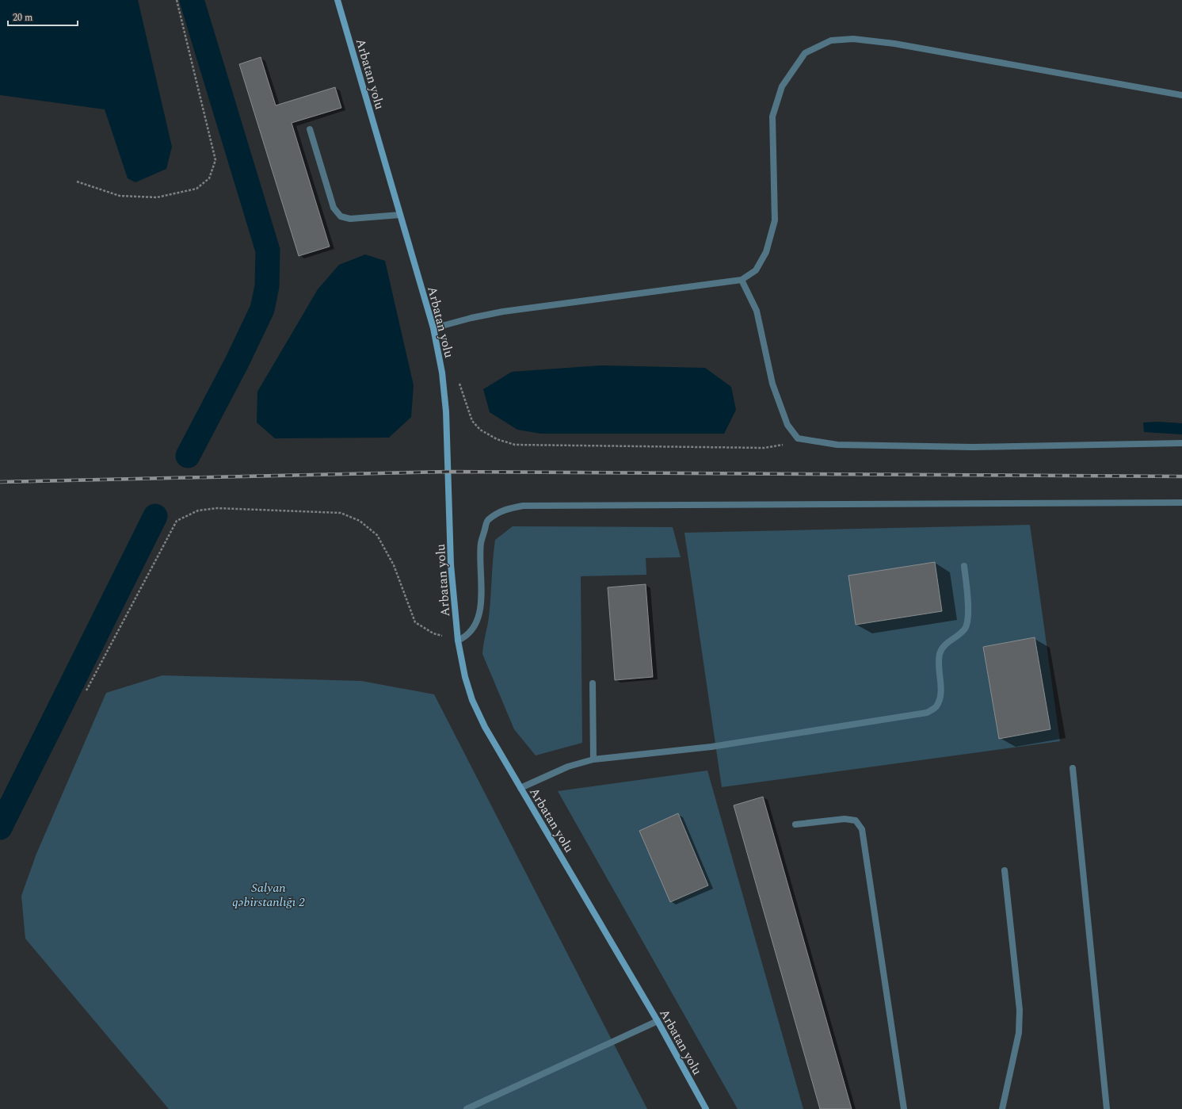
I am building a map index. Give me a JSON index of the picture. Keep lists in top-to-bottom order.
{
  "streets": {
    "main road": ["Arbatan yolu"]
  },
  "parks": ["Salyan qəbirstanlığı 2"],
  "scale_bar": "20 m"
}
